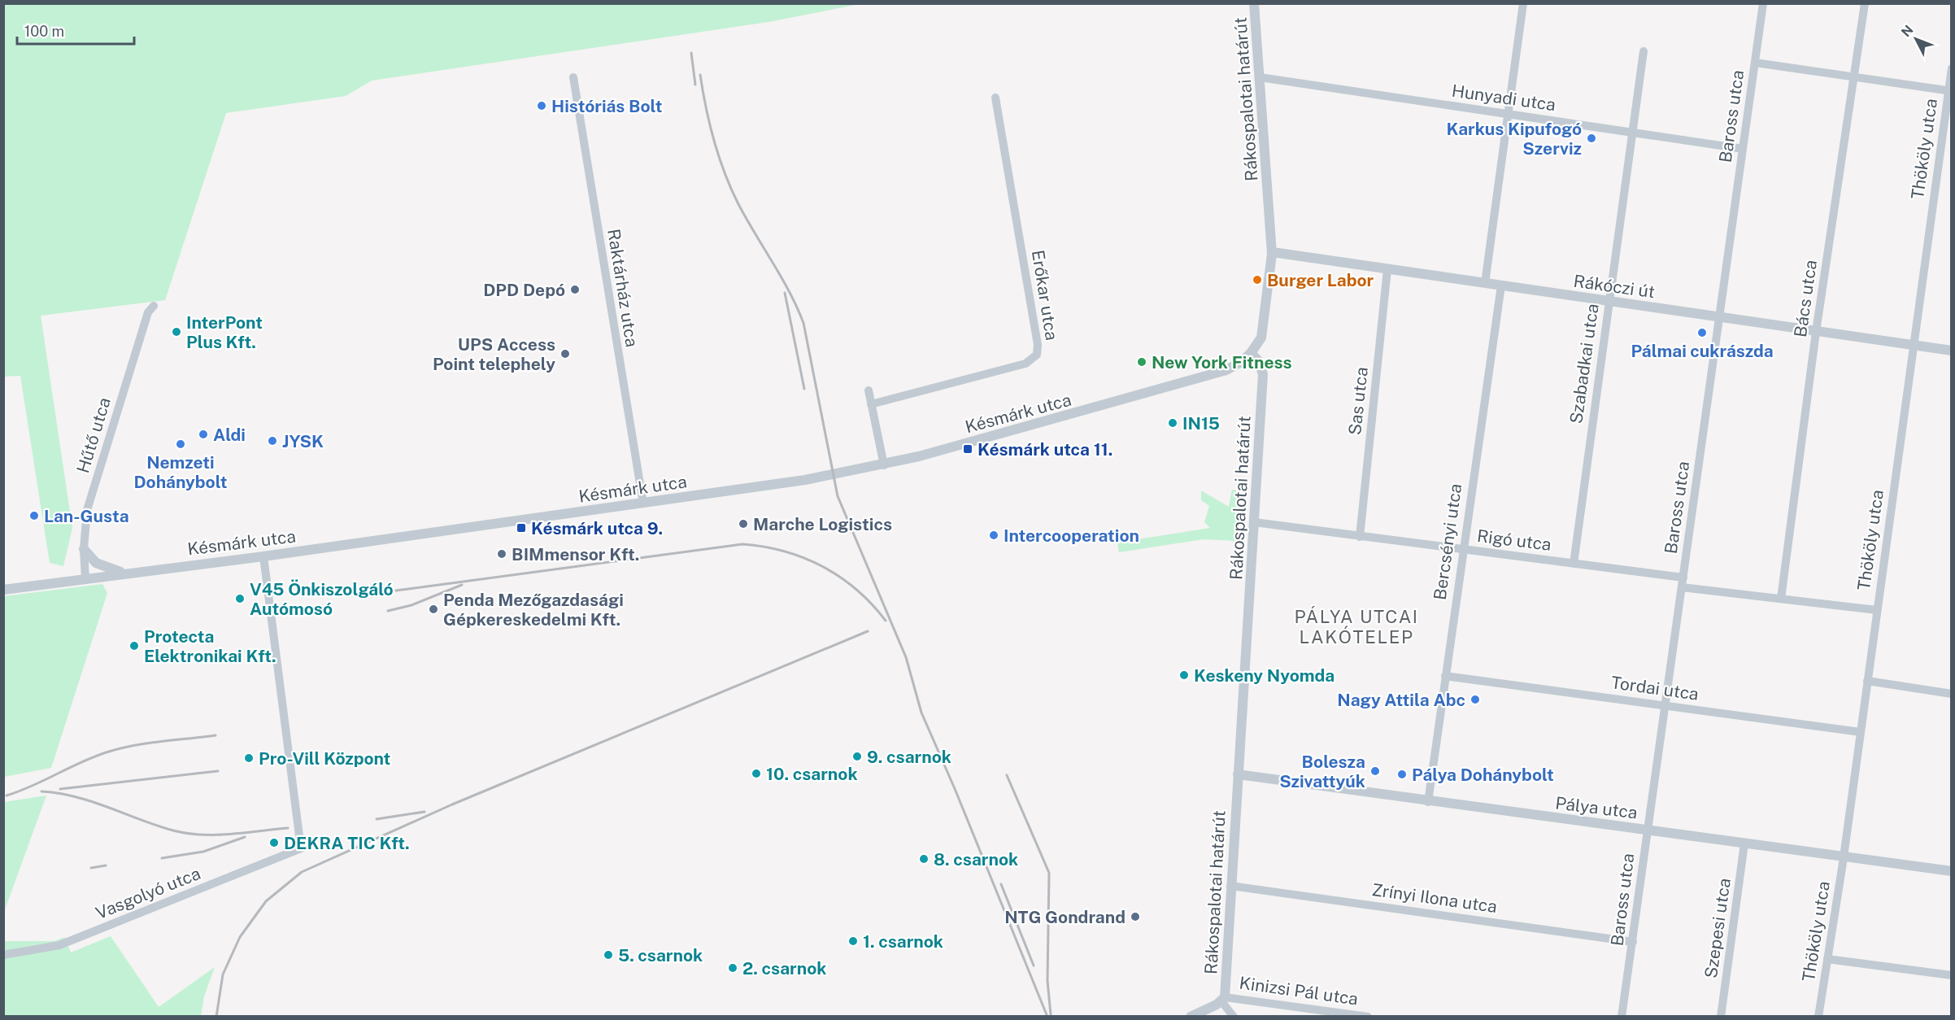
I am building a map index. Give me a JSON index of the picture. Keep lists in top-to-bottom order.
{
  "streets": {
    "street": [
      "Hunyadi utca",
      "Rákospalotai határút",
      "Baross utca",
      "Thököly utca",
      "Rákóczi út",
      "Raktárház utca",
      "Erőkar utca",
      "Bács utca",
      "Szabadkai utca",
      "Sas utca",
      "Késmárk utca",
      "Hűtő utca",
      "Rigó utca",
      "Bercsényi utca",
      "Tordai utca",
      "Pálya utca",
      "Vasgolyó utca",
      "Zrínyi Ilona utca",
      "Szepesi utca",
      "Kinizsi Pál utca"
    ]
  },
  "crossings": [
    ["Hunyadi utca", "Rákospalotai határút"],
    ["Hunyadi utca", "Baross utca"],
    ["Hunyadi utca", "Szabadkai utca"],
    ["Rákospalotai határút", "Rákóczi út"],
    ["Rákospalotai határút", "Késmárk utca"],
    ["Rákospalotai határút", "Rigó utca"],
    ["Rákospalotai határút", "Pálya utca"],
    ["Rákospalotai határút", "Zrínyi Ilona utca"],
    ["Rákospalotai határút", "Kinizsi Pál utca"],
    ["Baross utca", "Rákóczi út"],
    ["Baross utca", "Rigó utca"],
    ["Baross utca", "Tordai utca"],
    ["Baross utca", "Pálya utca"],
    ["Baross utca", "Zrínyi Ilona utca"],
    ["Thököly utca", "Rákóczi út"],
    ["Thököly utca", "Rigó utca"],
    ["Thököly utca", "Tordai utca"],
    ["Thököly utca", "Pálya utca"],
    ["Rákóczi út", "Bács utca"],
    ["Rákóczi út", "Szabadkai utca"],
    ["Rákóczi út", "Sas utca"],
    ["Rákóczi út", "Bercsényi utca"],
    ["Raktárház utca", "Késmárk utca"],
    ["Bács utca", "Rigó utca"],
    ["Szabadkai utca", "Rigó utca"],
    ["Sas utca", "Rigó utca"],
    ["Késmárk utca", "Hűtő utca"],
    ["Késmárk utca", "Vasgolyó utca"],
    ["Rigó utca", "Bercsényi utca"],
    ["Bercsényi utca", "Tordai utca"],
    ["Bercsényi utca", "Pálya utca"],
    ["Pálya utca", "Szepesi utca"]
  ],
  "districts": ["PÁLYA UTCAI LAKÓTELEP"],
  "places": {
    "other": [
      "Históriás Bolt",
      "Karkus Kipufogó Szerviz",
      "Burger Labor",
      "DPD Depó",
      "InterPont Plus Kft.",
      "Pálmai cukrászda",
      "UPS Access Point telephely",
      "New York Fitness",
      "IN15",
      "Aldi",
      "JYSK",
      "Nemzeti Dohánybolt",
      "Lan-Gusta",
      "Marche Logistics",
      "Intercooperation",
      "BIMmensor Kft.",
      "V45 Önkiszolgáló Autómosó",
      "Penda Mezőgazdasági Gépkereskedelmi Kft.",
      "Protecta Elektronikai Kft.",
      "Keskeny Nyomda",
      "Nagy Attila Abc",
      "9. csarnok",
      "Pro-Vill Központ",
      "Bolesza Szivattyúk",
      "10. csarnok",
      "Pálya Dohánybolt",
      "DEKRA TIC Kft.",
      "8. csarnok",
      "NTG Gondrand",
      "1. csarnok",
      "5. csarnok",
      "2. csarnok"
    ],
    "transit": ["Késmárk utca 11.", "Késmárk utca 9."]
  },
  "scale_bar": "100 m",
  "north": "top left"
}
